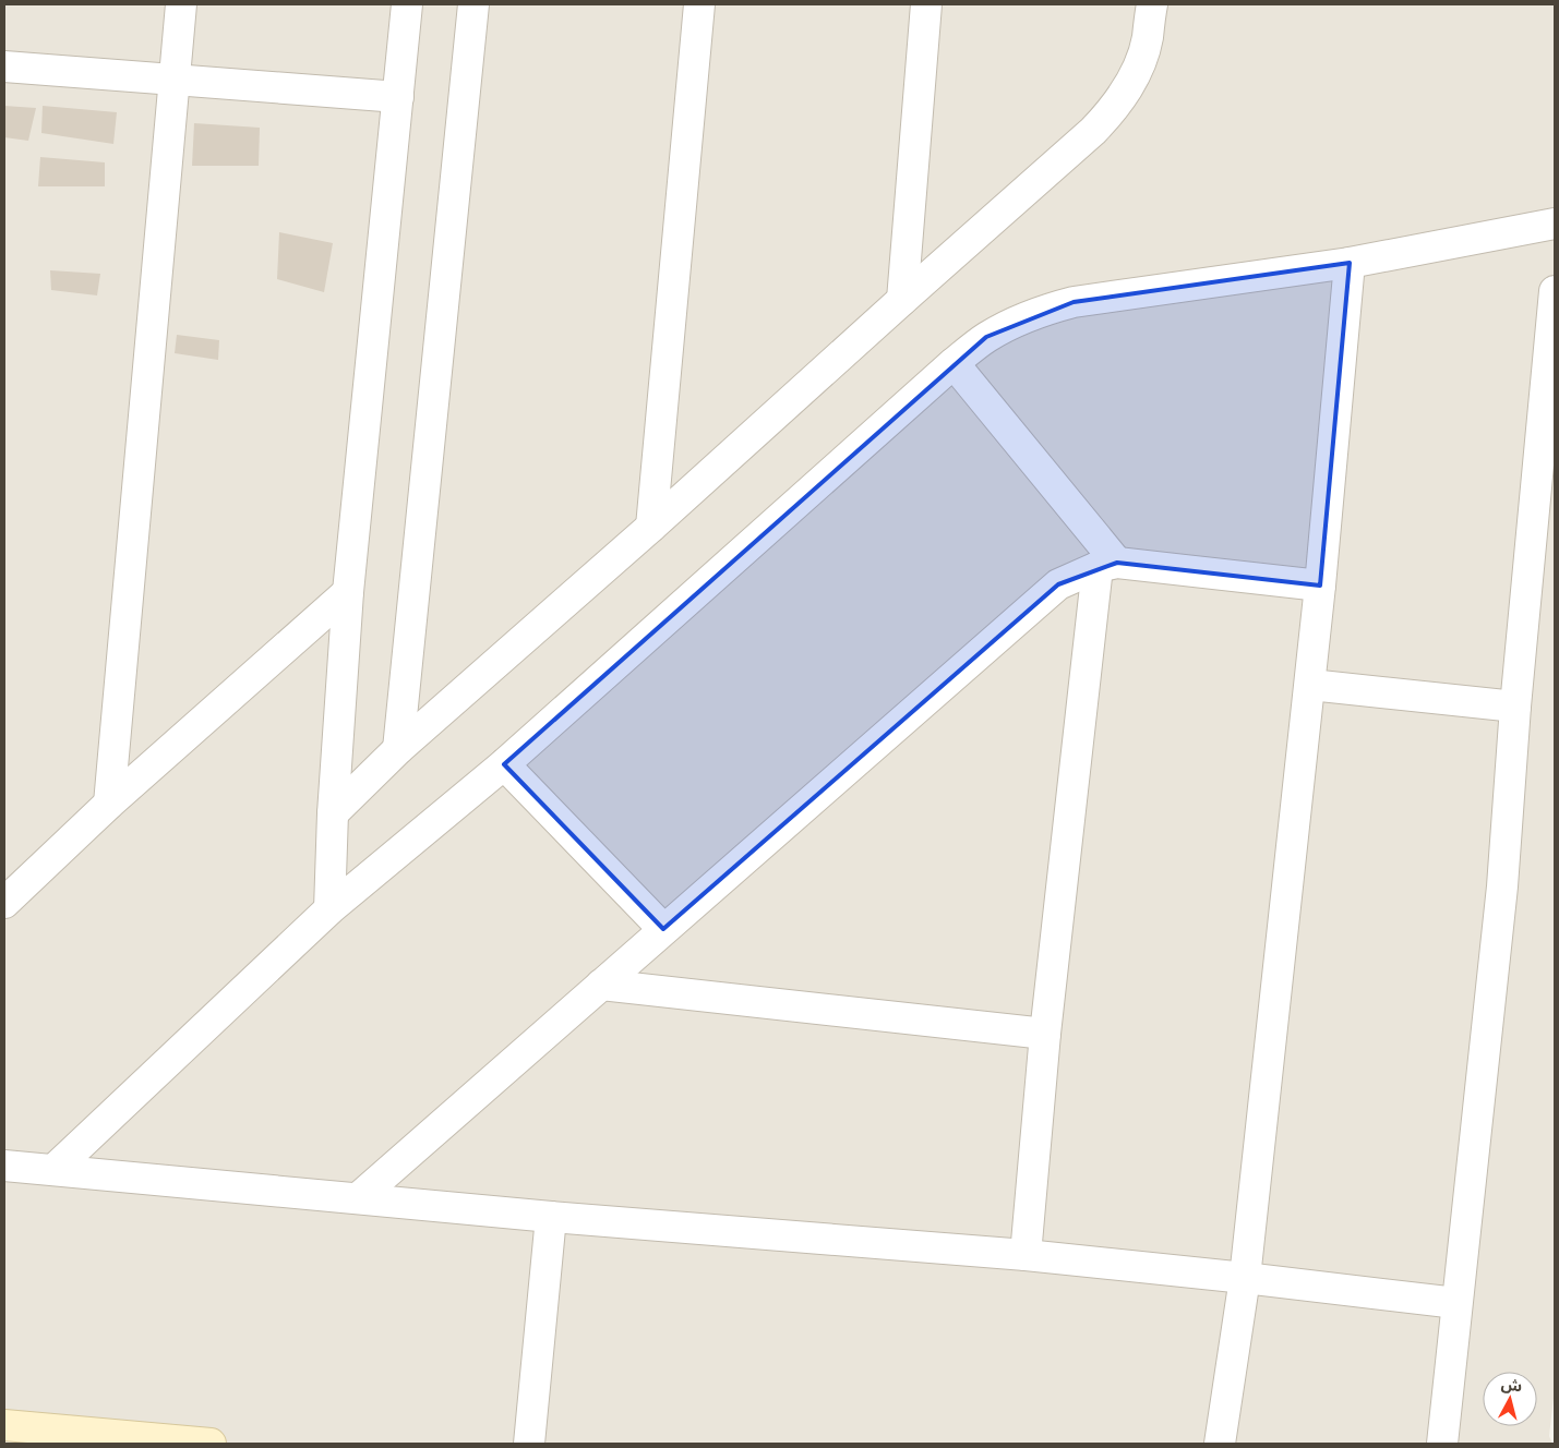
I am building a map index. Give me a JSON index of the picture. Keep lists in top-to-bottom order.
{
  "north": "top"
}
